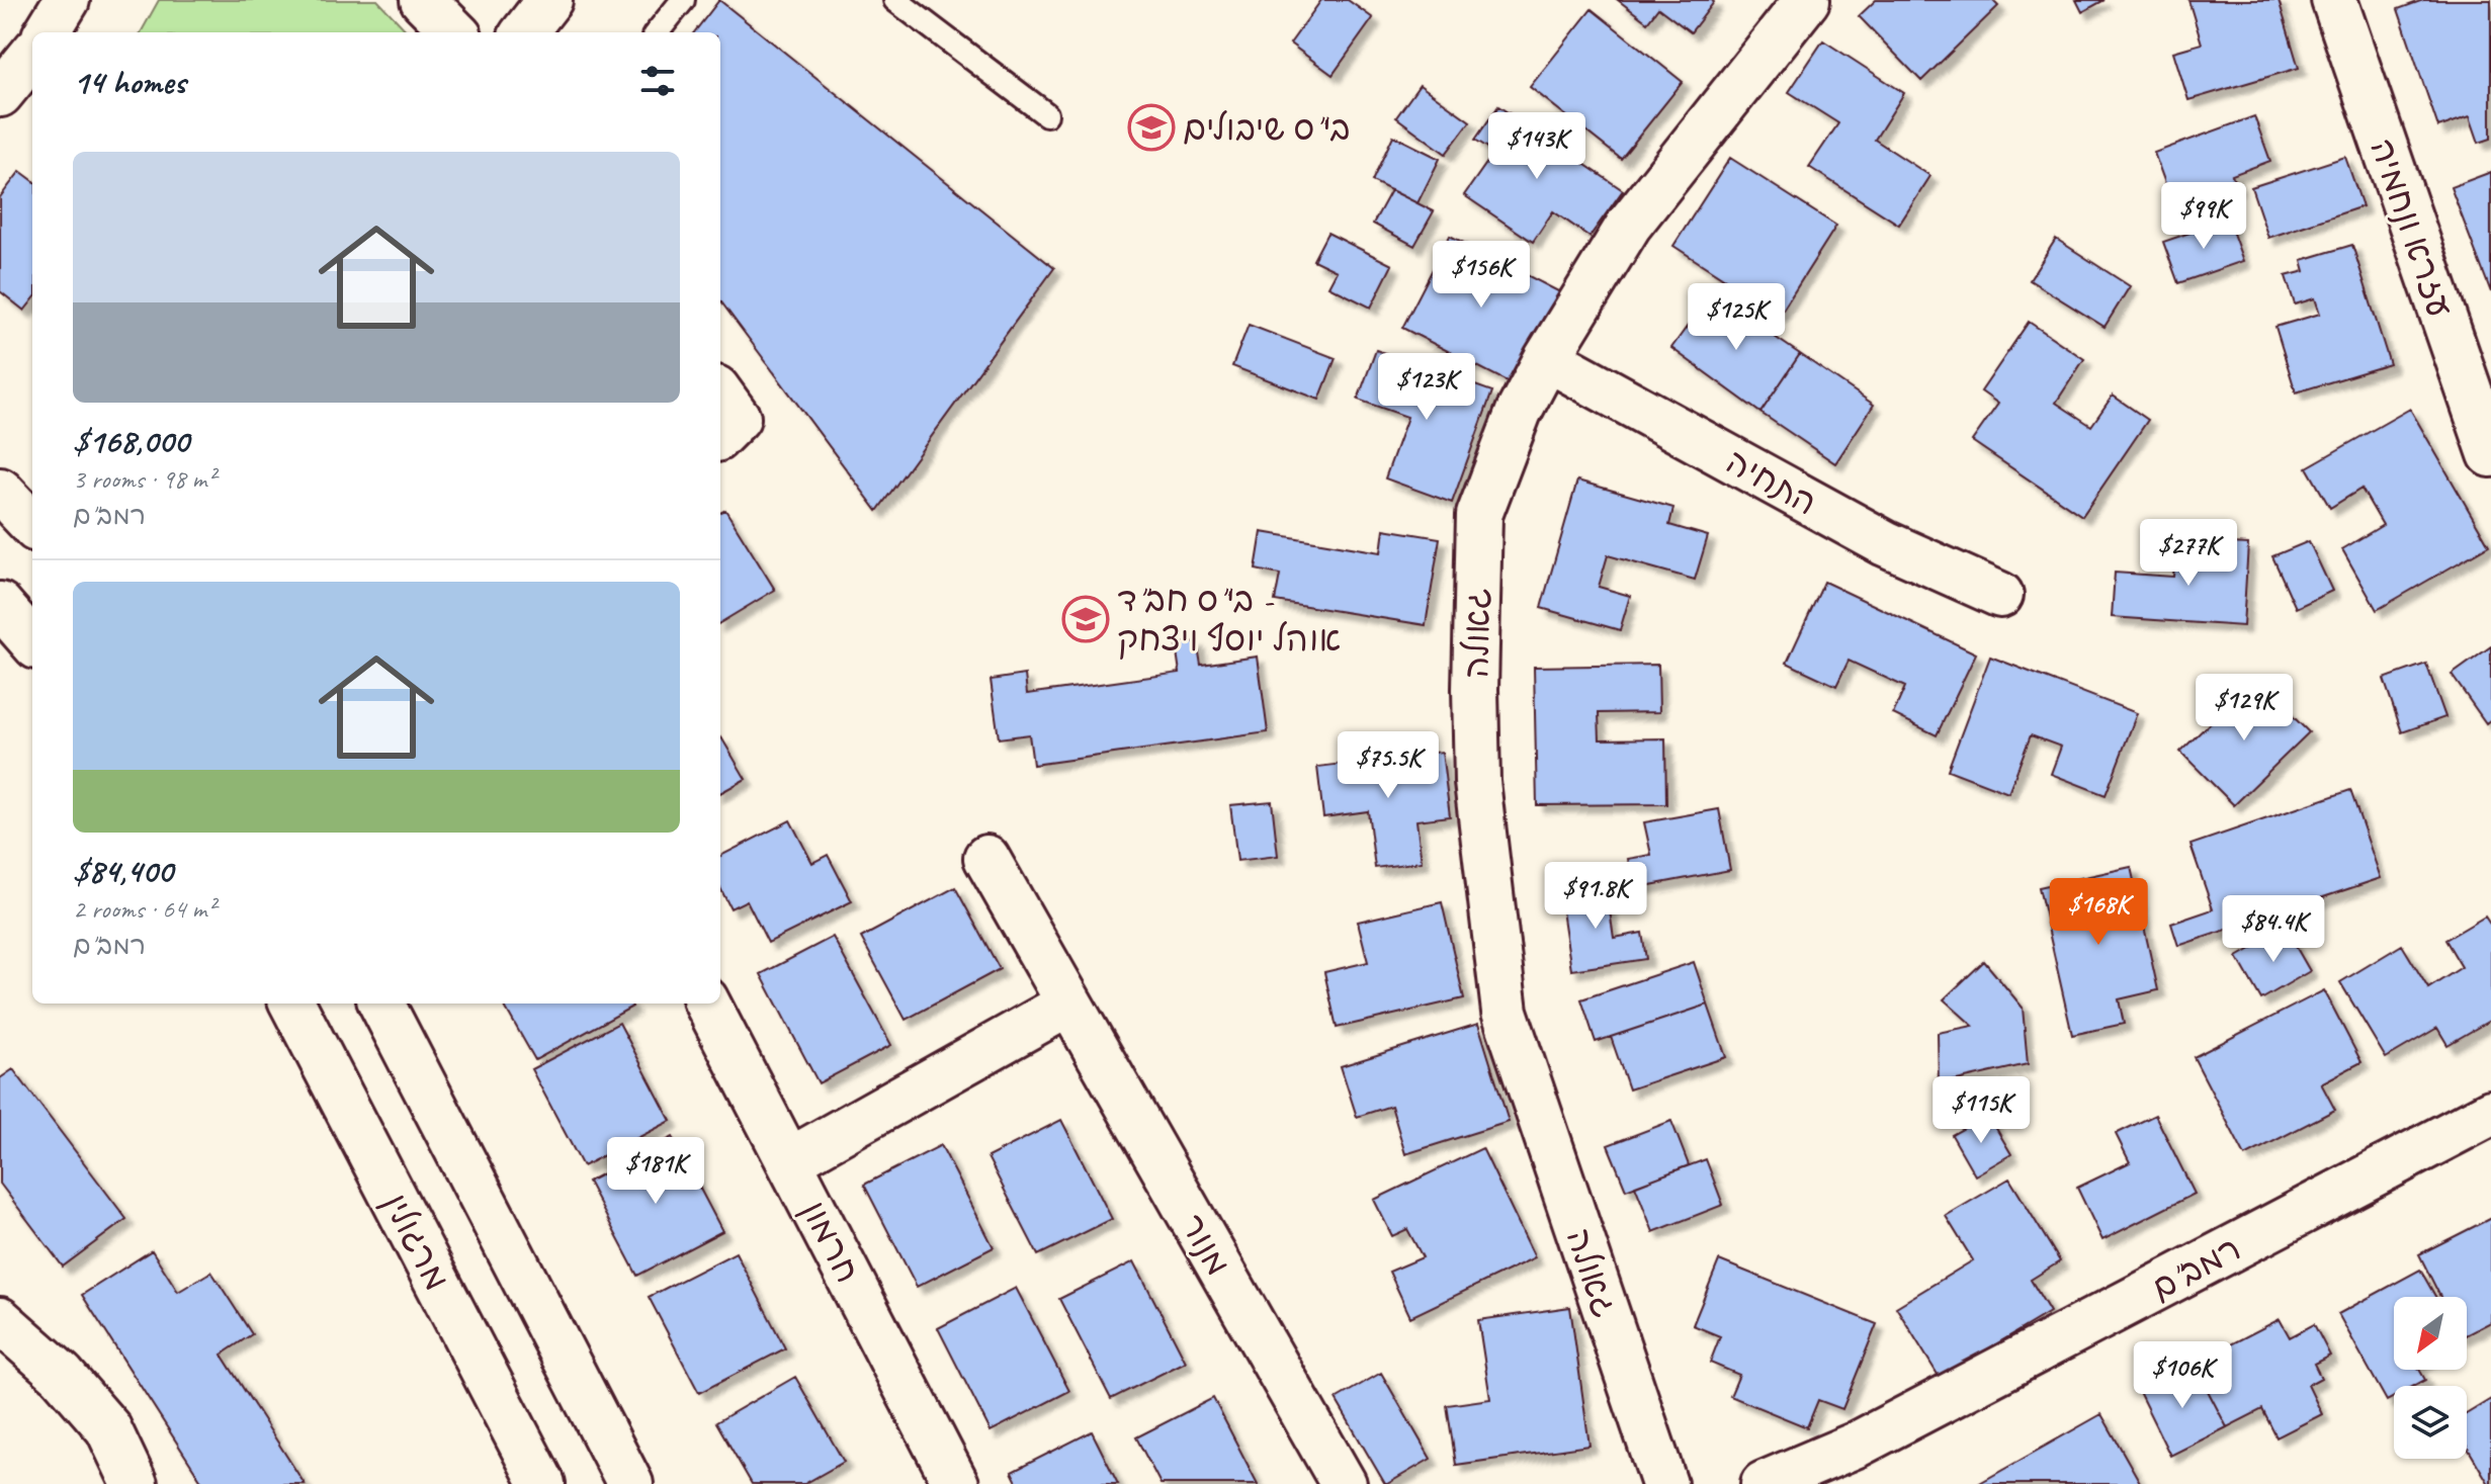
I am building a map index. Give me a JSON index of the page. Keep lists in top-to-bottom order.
{
  "streets": {
    "street": [
      "עזרא ונחמיה",
      "התחיה",
      "גאולה",
      "מרגולין",
      "חרמון",
      "מנור",
      "רמב\"ם"
    ]
  },
  "crossings": [
    ["התחיה", "גאולה"]
  ],
  "places": {
    "school or university": ["בי\"ס שיבולים", "בי\"ס חב\"ד - אוהל יוסף ויצחק"]
  },
  "north": "bottom left",
  "page": {
    "heading": "14 homes",
    "price": [
      "$143K",
      "$99K",
      "$156K",
      "$125K",
      "$123K",
      "$277K",
      "$129K",
      "$75.5K",
      "$91.8K",
      "$168K",
      "$84.4K",
      "$115K",
      "$181K",
      "$106K"
    ],
    "list": [
      {
        "name": "$168,000",
        "note": "3 rooms · 98 m² · רמב\"ם"
      },
      {
        "name": "$84,400",
        "note": "2 rooms · 64 m² · רמב\"ם"
      }
    ]
  }
}
